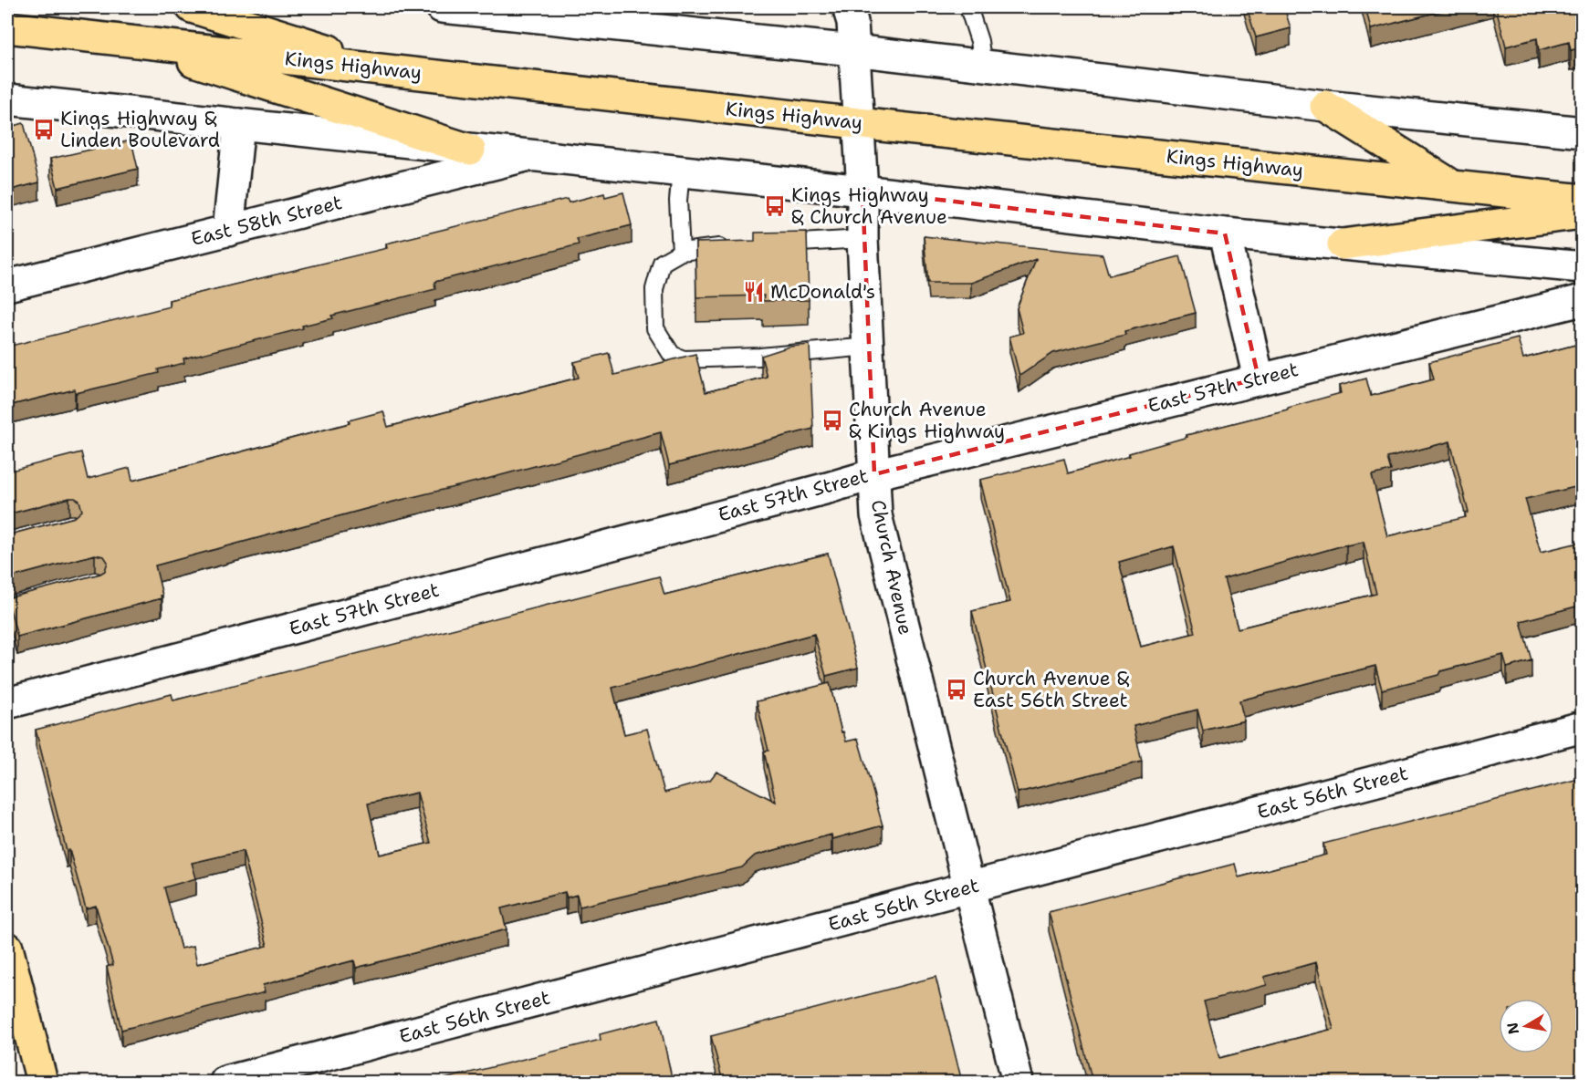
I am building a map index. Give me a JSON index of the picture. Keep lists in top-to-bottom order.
{
  "streets": {
    "main road": ["Kings Highway"],
    "street": [
      "East 58th Street",
      "East 57th Street",
      "Church Avenue",
      "East 56th Street"
    ]
  },
  "crossings": [
    ["Kings Highway", "Church Avenue"],
    ["East 57th Street", "Church Avenue"],
    ["Church Avenue", "East 56th Street"]
  ],
  "places": {
    "bus stop": [
      "Kings Highway & Linden Boulevard",
      "Kings Highway & Church Avenue",
      "Church Avenue & Kings Highway",
      "Church Avenue & East 56th Street"
    ],
    "restaurant": ["McDonald's"]
  },
  "north": "left"
}
